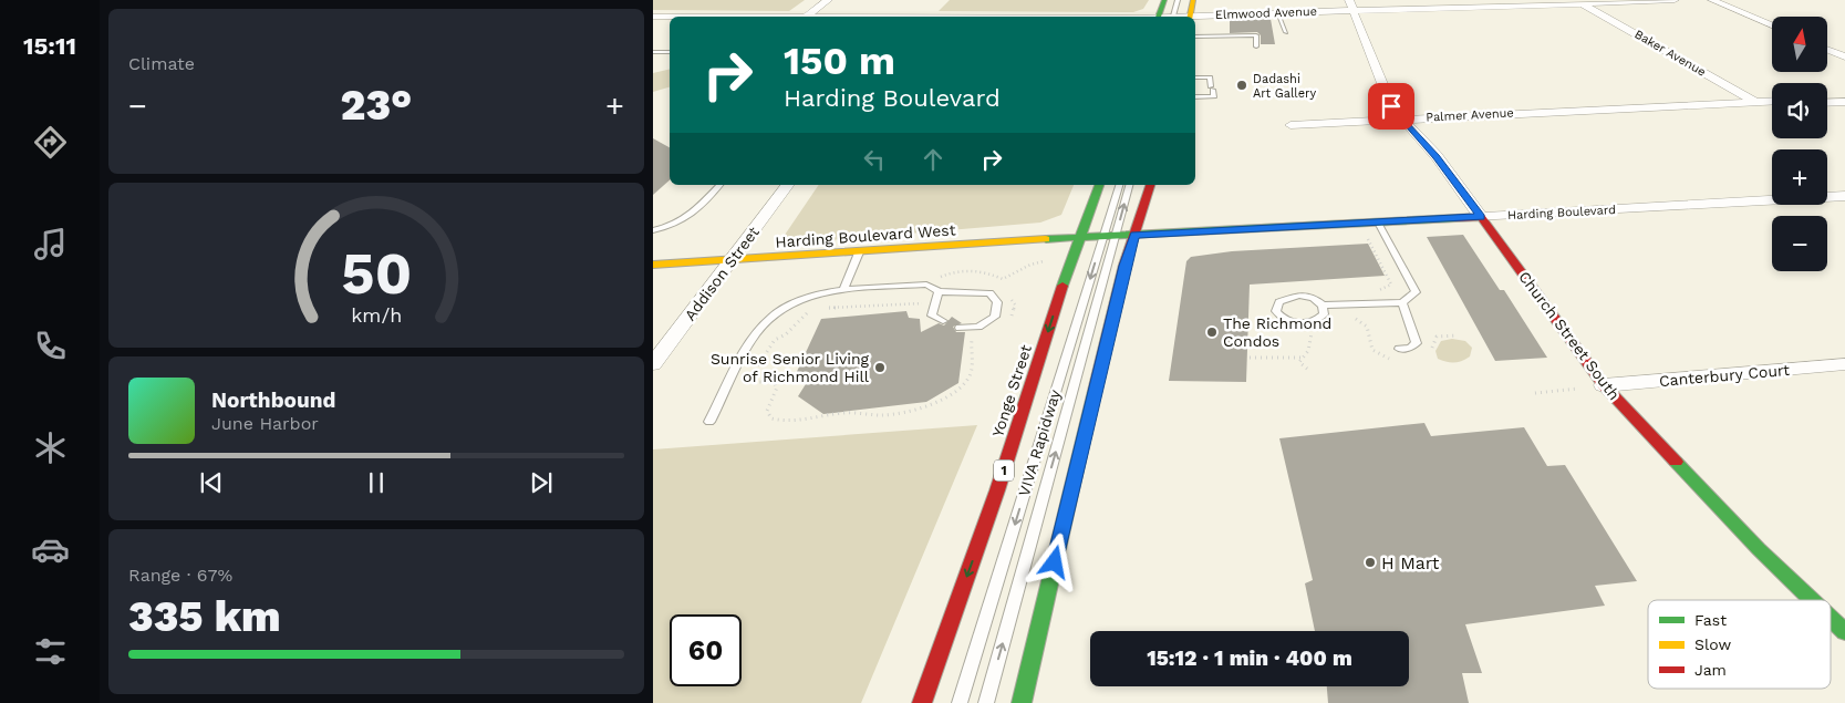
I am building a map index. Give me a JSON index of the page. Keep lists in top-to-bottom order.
{
  "streets": {
    "main road": [
      "Harding Boulevard",
      "Harding Boulevard West",
      "Church Street South",
      "Yonge Street",
      "1"
    ],
    "street": [
      "Elmwood Avenue",
      "Baker Avenue",
      "Palmer Avenue",
      "Addison Street",
      "Canterbury Court"
    ],
    "lane": ["VIVA Rapidway"]
  },
  "crossings": [
    ["Elmwood Avenue", "Baker Avenue"],
    ["Elmwood Avenue", "Church Street South"],
    ["Baker Avenue", "Palmer Avenue"],
    ["Palmer Avenue", "Church Street South"],
    ["Harding Boulevard", "Harding Boulevard West"],
    ["Harding Boulevard", "Church Street South"],
    ["Harding Boulevard", "Yonge Street"],
    ["Harding Boulevard", "VIVA Rapidway"],
    ["Harding Boulevard West", "Addison Street"],
    ["Harding Boulevard West", "Yonge Street"],
    ["Church Street South", "Canterbury Court"]
  ],
  "places": [
    "Dadashi Art Gallery",
    "The Richmond Condos",
    "Sunrise Senior Living of Richmond Hill",
    "H Mart"
  ],
  "legend": ["Fast", "Slow", "Jam"],
  "north": "top",
  "page": {
    "tabs": "15:11",
    "tile": [
      "Climate",
      ["Range · 67%", "335 km"]
    ],
    "map_buttons": ["+", "−"],
    "turn": ["150 m", "Harding Boulevard"],
    "heat": ["−", "23°", "+"],
    "song": ["Northbound", "June Harbor"],
    "limit": "60",
    "trip": "15:12 · 1 min · 400 m",
    "gauge": ["50", "km/h"]
  }
}
